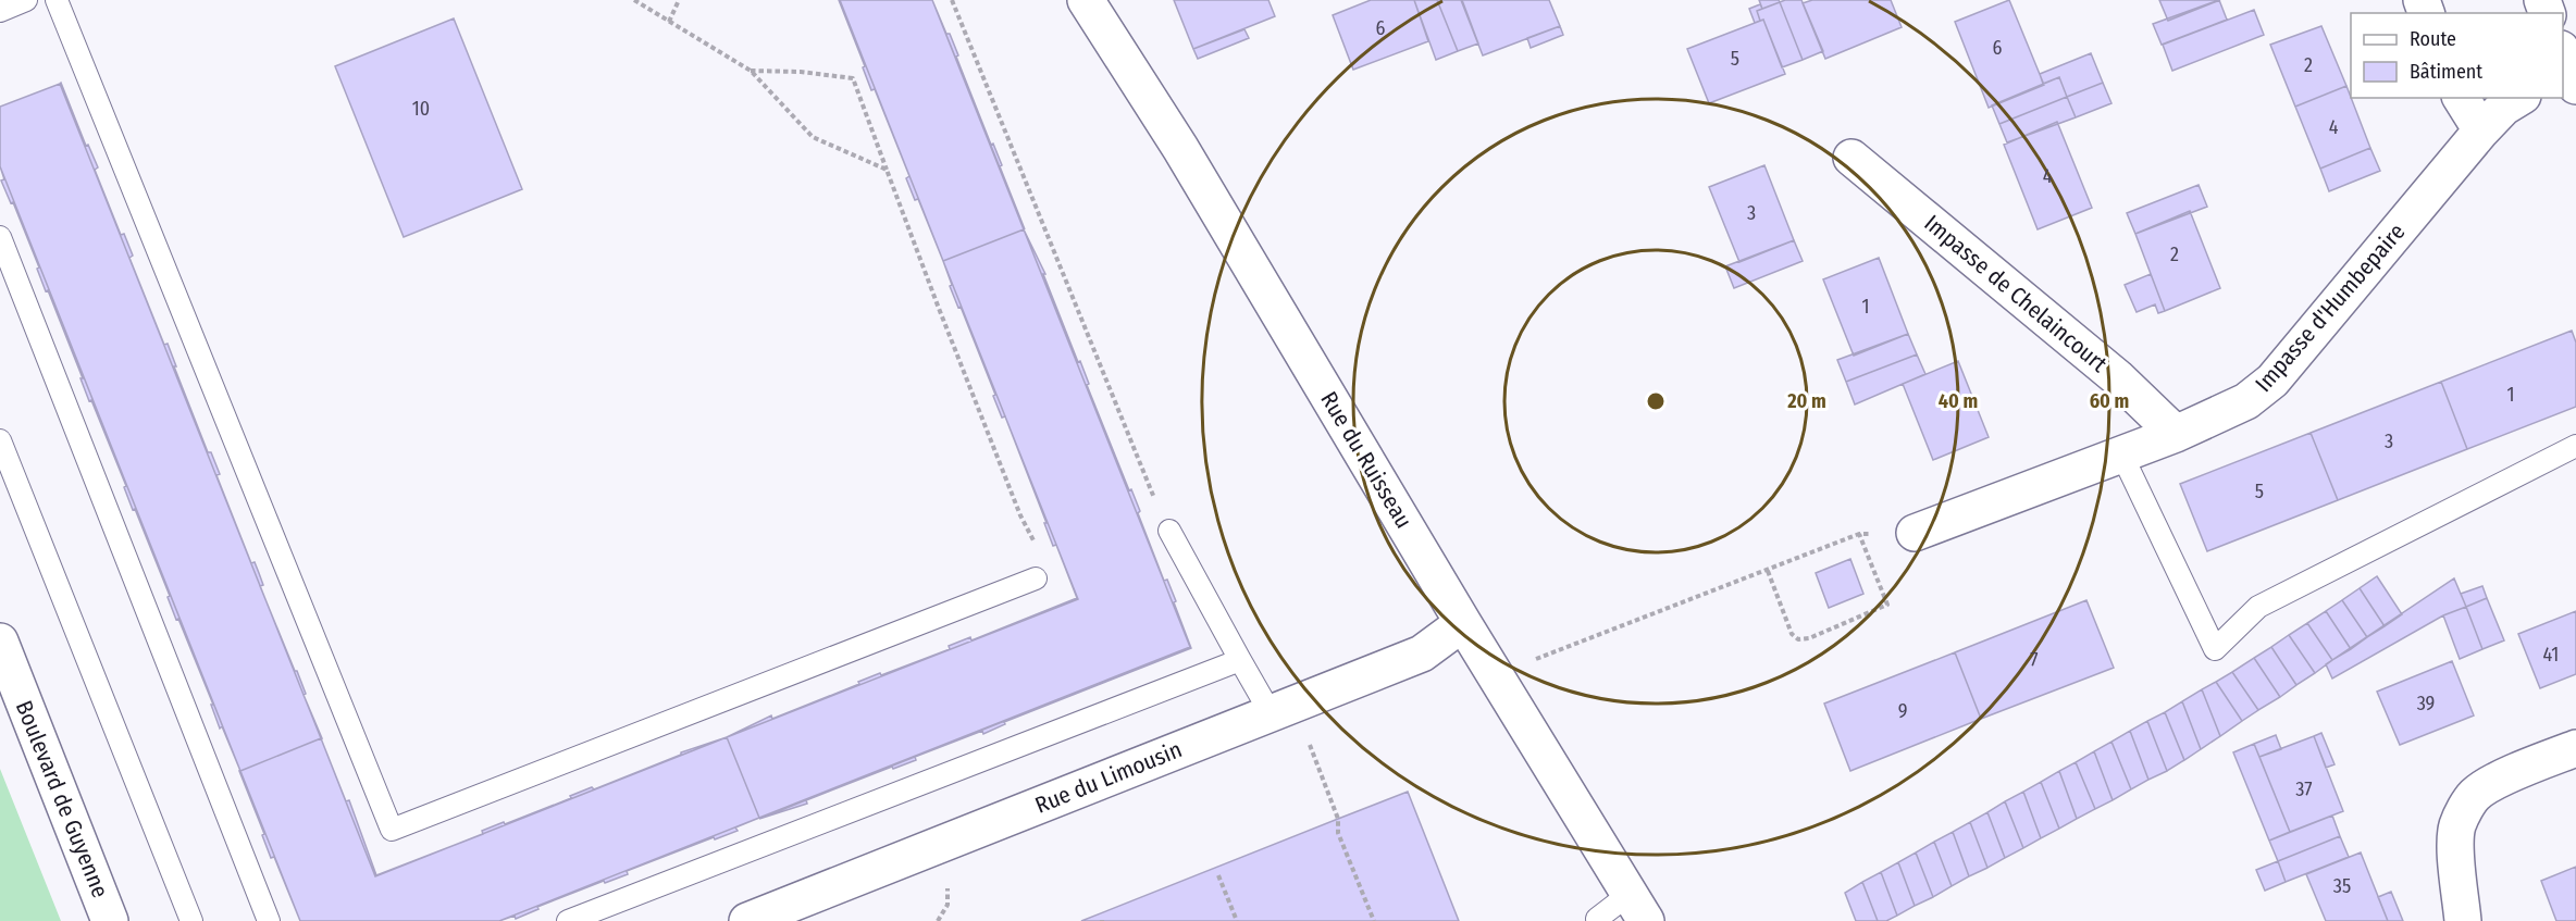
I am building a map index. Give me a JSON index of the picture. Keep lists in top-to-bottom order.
{
  "streets": {
    "street": [
      "Impasse de Chelaincourt",
      "Impasse d'Humbepaire",
      "Rue du Ruisseau",
      "Rue du Limousin",
      "Boulevard de Guyenne"
    ]
  },
  "crossings": [
    ["Impasse de Chelaincourt", "Impasse d'Humbepaire"],
    ["Rue du Ruisseau", "Rue du Limousin"]
  ],
  "house_numbers": [
    "6",
    "6",
    "5",
    "2",
    "10",
    "4",
    "4",
    "3",
    "2",
    "1",
    "1",
    "3",
    "5",
    "41",
    "7",
    "39",
    "9",
    "37",
    "35"
  ],
  "legend": ["Route", "Bâtiment"],
  "rings": ["20 m", "40 m", "60 m"]
}
